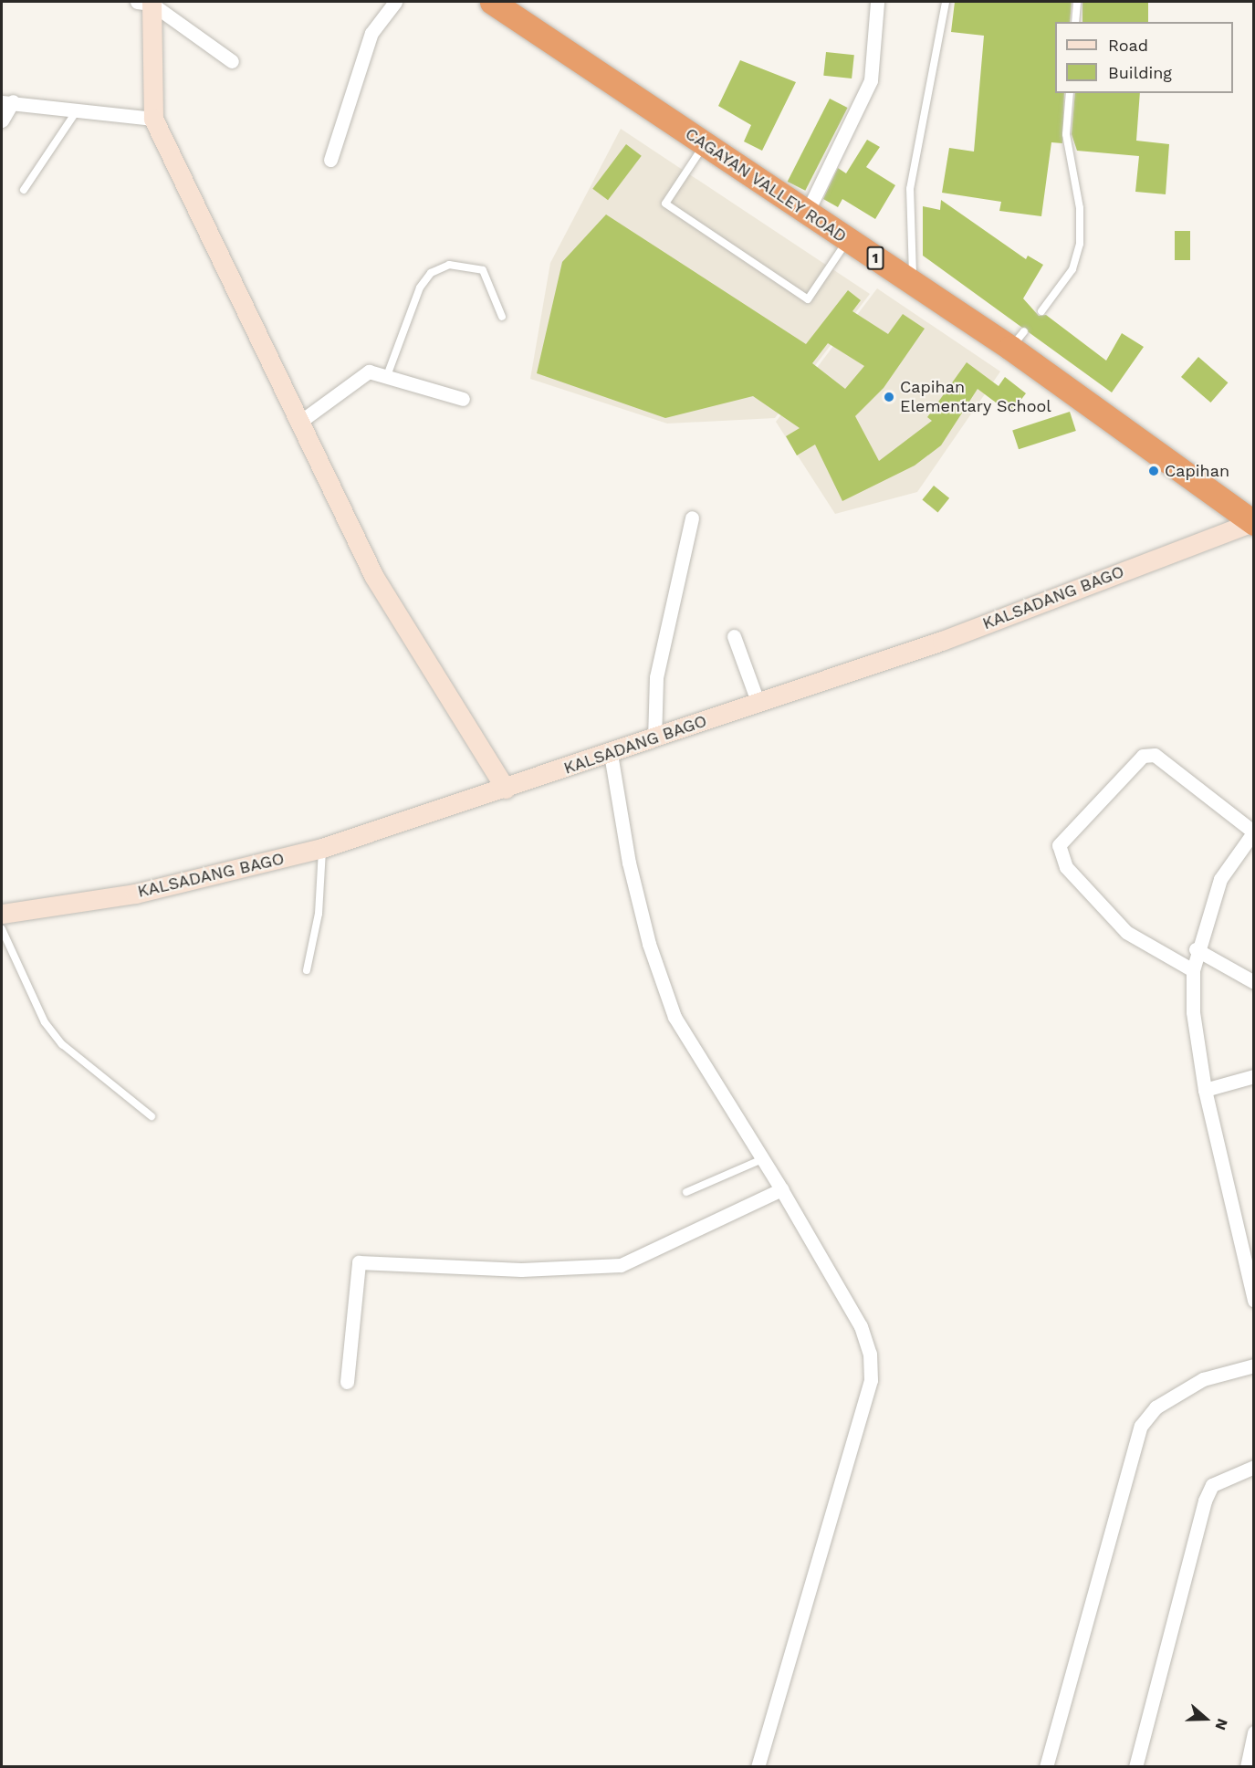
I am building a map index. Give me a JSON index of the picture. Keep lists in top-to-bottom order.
{
  "streets": {
    "highway": ["CAGAYAN VALLEY ROAD", "1"],
    "main road": ["KALSADANG BAGO"]
  },
  "crossings": [
    ["CAGAYAN VALLEY ROAD", "KALSADANG BAGO"]
  ],
  "places": ["Capihan Elementary School", "Capihan"],
  "legend": ["Road", "Building"],
  "north": "right"
}
